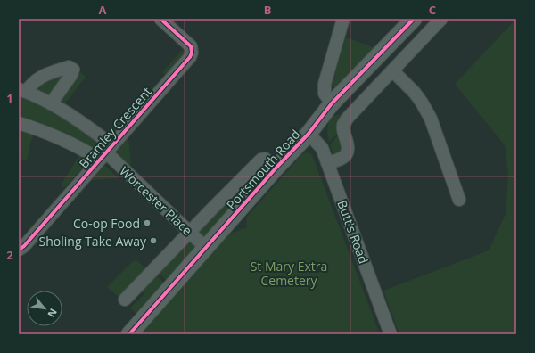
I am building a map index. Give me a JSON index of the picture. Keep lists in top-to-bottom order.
{
  "streets": {
    "main road": ["Portsmouth Road"],
    "street": ["Bramley Crescent", "Worcester Place", "Butt's Road"]
  },
  "crossings": [
    ["Bramley Crescent", "Worcester Place"],
    ["Portsmouth Road", "Worcester Place"],
    ["Portsmouth Road", "Butt's Road"]
  ],
  "parks": ["St Mary Extra Cemetery"],
  "places": ["Co-op Food", "Sholing Take Away"],
  "north": "bottom right",
  "grid": {
    "columns": ["A", "B", "C"],
    "rows": ["1", "2"]
  }
}
